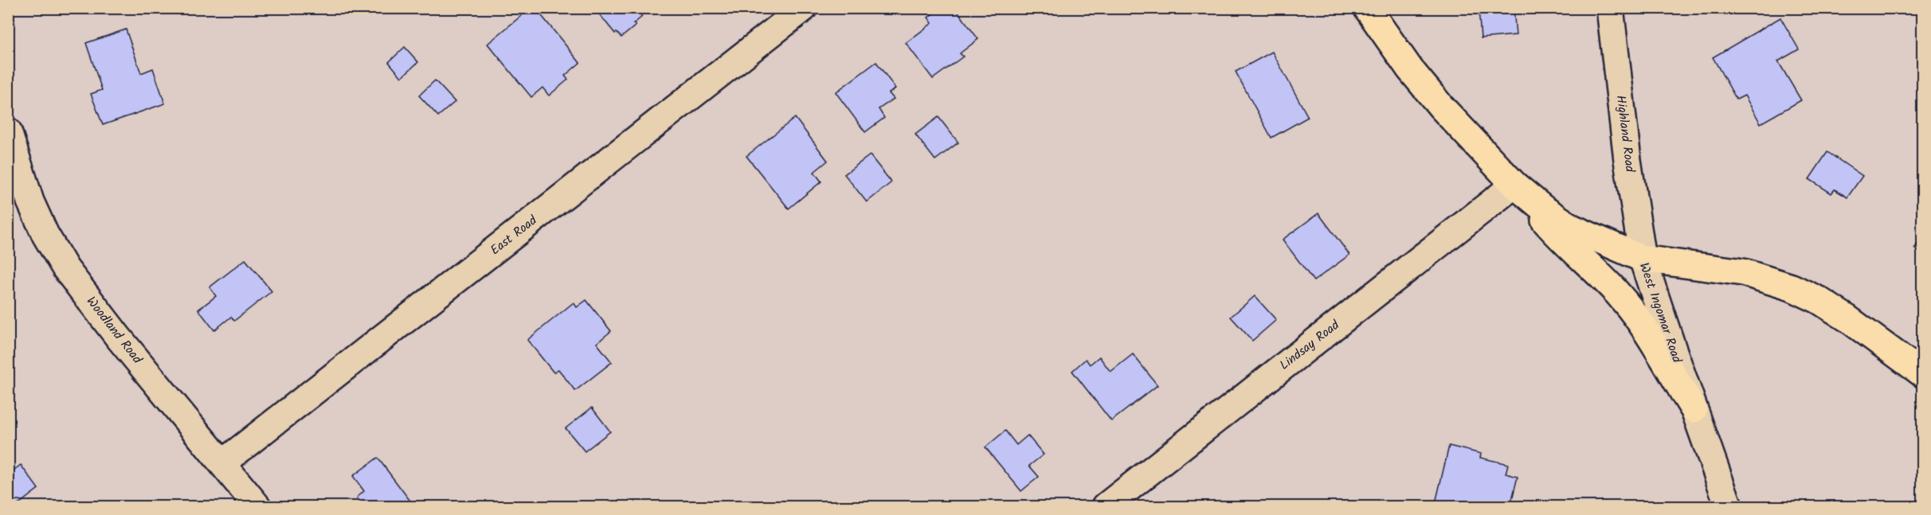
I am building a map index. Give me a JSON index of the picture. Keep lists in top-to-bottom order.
{
  "streets": {
    "main road": ["West Ingomar Road"],
    "street": [
      "Highland Road",
      "East Road",
      "Woodland Road",
      "Lindsay Road"
    ]
  },
  "crossings": [
    ["Highland Road", "West Ingomar Road"],
    ["East Road", "Woodland Road"],
    ["West Ingomar Road", "Lindsay Road"]
  ]
}
